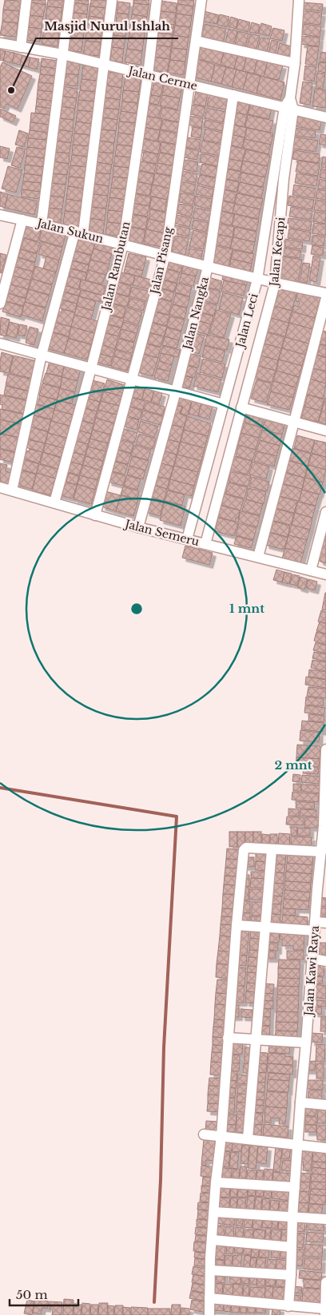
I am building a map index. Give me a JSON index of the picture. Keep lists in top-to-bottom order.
{
  "streets": {
    "street": [
      "Jalan Cerme",
      "Jalan Sukun",
      "Jalan Kecapi",
      "Jalan Pisang",
      "Jalan Rambutan",
      "Jalan Nangka",
      "Jalan Leci",
      "Jalan Semeru",
      "Jalan Kawi Raya"
    ]
  },
  "crossings": [
    ["Jalan Cerme", "Jalan Kecapi"],
    ["Jalan Cerme", "Jalan Pisang"],
    ["Jalan Cerme", "Jalan Rambutan"],
    ["Jalan Cerme", "Jalan Nangka"],
    ["Jalan Cerme", "Jalan Leci"],
    ["Jalan Sukun", "Jalan Kecapi"],
    ["Jalan Sukun", "Jalan Pisang"],
    ["Jalan Sukun", "Jalan Rambutan"],
    ["Jalan Sukun", "Jalan Nangka"],
    ["Jalan Sukun", "Jalan Leci"],
    ["Jalan Kecapi", "Jalan Leci"],
    ["Jalan Kecapi", "Jalan Semeru"],
    ["Jalan Pisang", "Jalan Semeru"],
    ["Jalan Rambutan", "Jalan Semeru"],
    ["Jalan Nangka", "Jalan Semeru"],
    ["Jalan Leci", "Jalan Semeru"]
  ],
  "places": ["Masjid Nurul Ishlah"],
  "scale_bar": "50 m",
  "rings": ["1 mnt", "2 mnt"]
}
